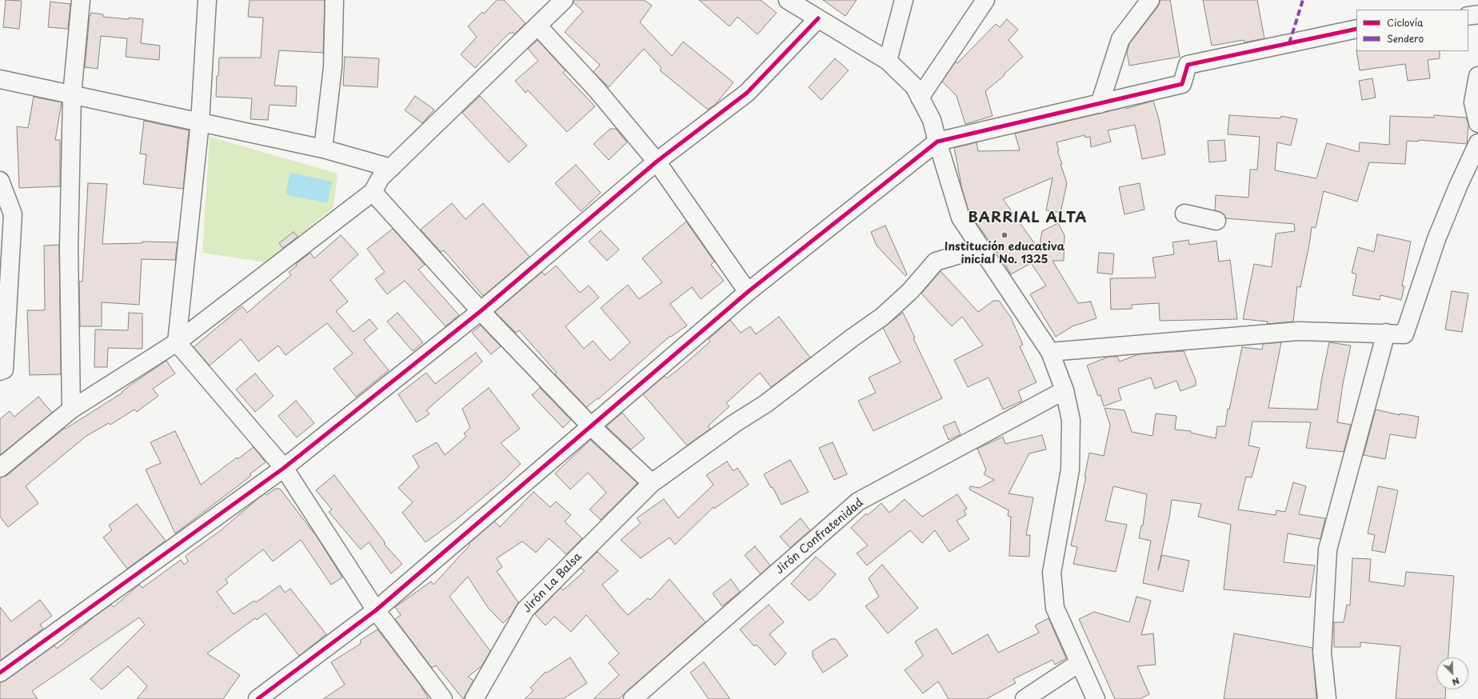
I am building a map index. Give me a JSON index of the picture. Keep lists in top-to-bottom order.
{
  "streets": {
    "street": ["Jirón Confratenidad", "Jirón La Balsa"]
  },
  "districts": ["BARRIAL ALTA"],
  "places": ["Institución educativa inicial No. 1325"],
  "legend": ["Ciclovía", "Sendero"],
  "north": "bottom right"
}
